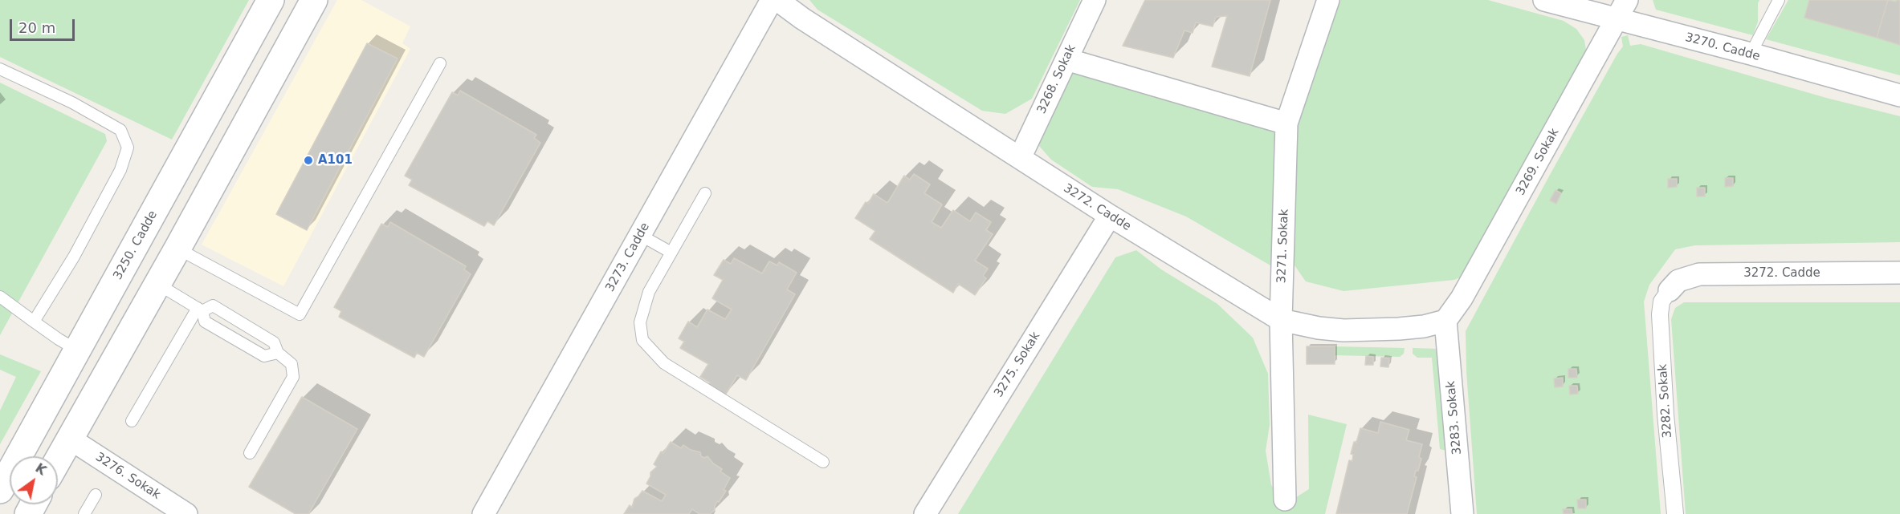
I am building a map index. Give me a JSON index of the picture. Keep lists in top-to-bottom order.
{
  "streets": {
    "street": [
      "3270. Cadde",
      "3268. Sokak",
      "3269. Sokak",
      "3272. Cadde",
      "3250. Cadde",
      "3271. Sokak",
      "3273. Cadde",
      "3275. Sokak",
      "3282. Sokak",
      "3283. Sokak",
      "3276. Sokak"
    ]
  },
  "crossings": [
    ["3270. Cadde", "3269. Sokak"],
    ["3268. Sokak", "3272. Cadde"],
    ["3269. Sokak", "3272. Cadde"],
    ["3269. Sokak", "3283. Sokak"],
    ["3272. Cadde", "3271. Sokak"],
    ["3272. Cadde", "3275. Sokak"],
    ["3272. Cadde", "3282. Sokak"],
    ["3272. Cadde", "3283. Sokak"]
  ],
  "places": ["A101"],
  "scale_bar": "20 m",
  "north": "top right"
}
